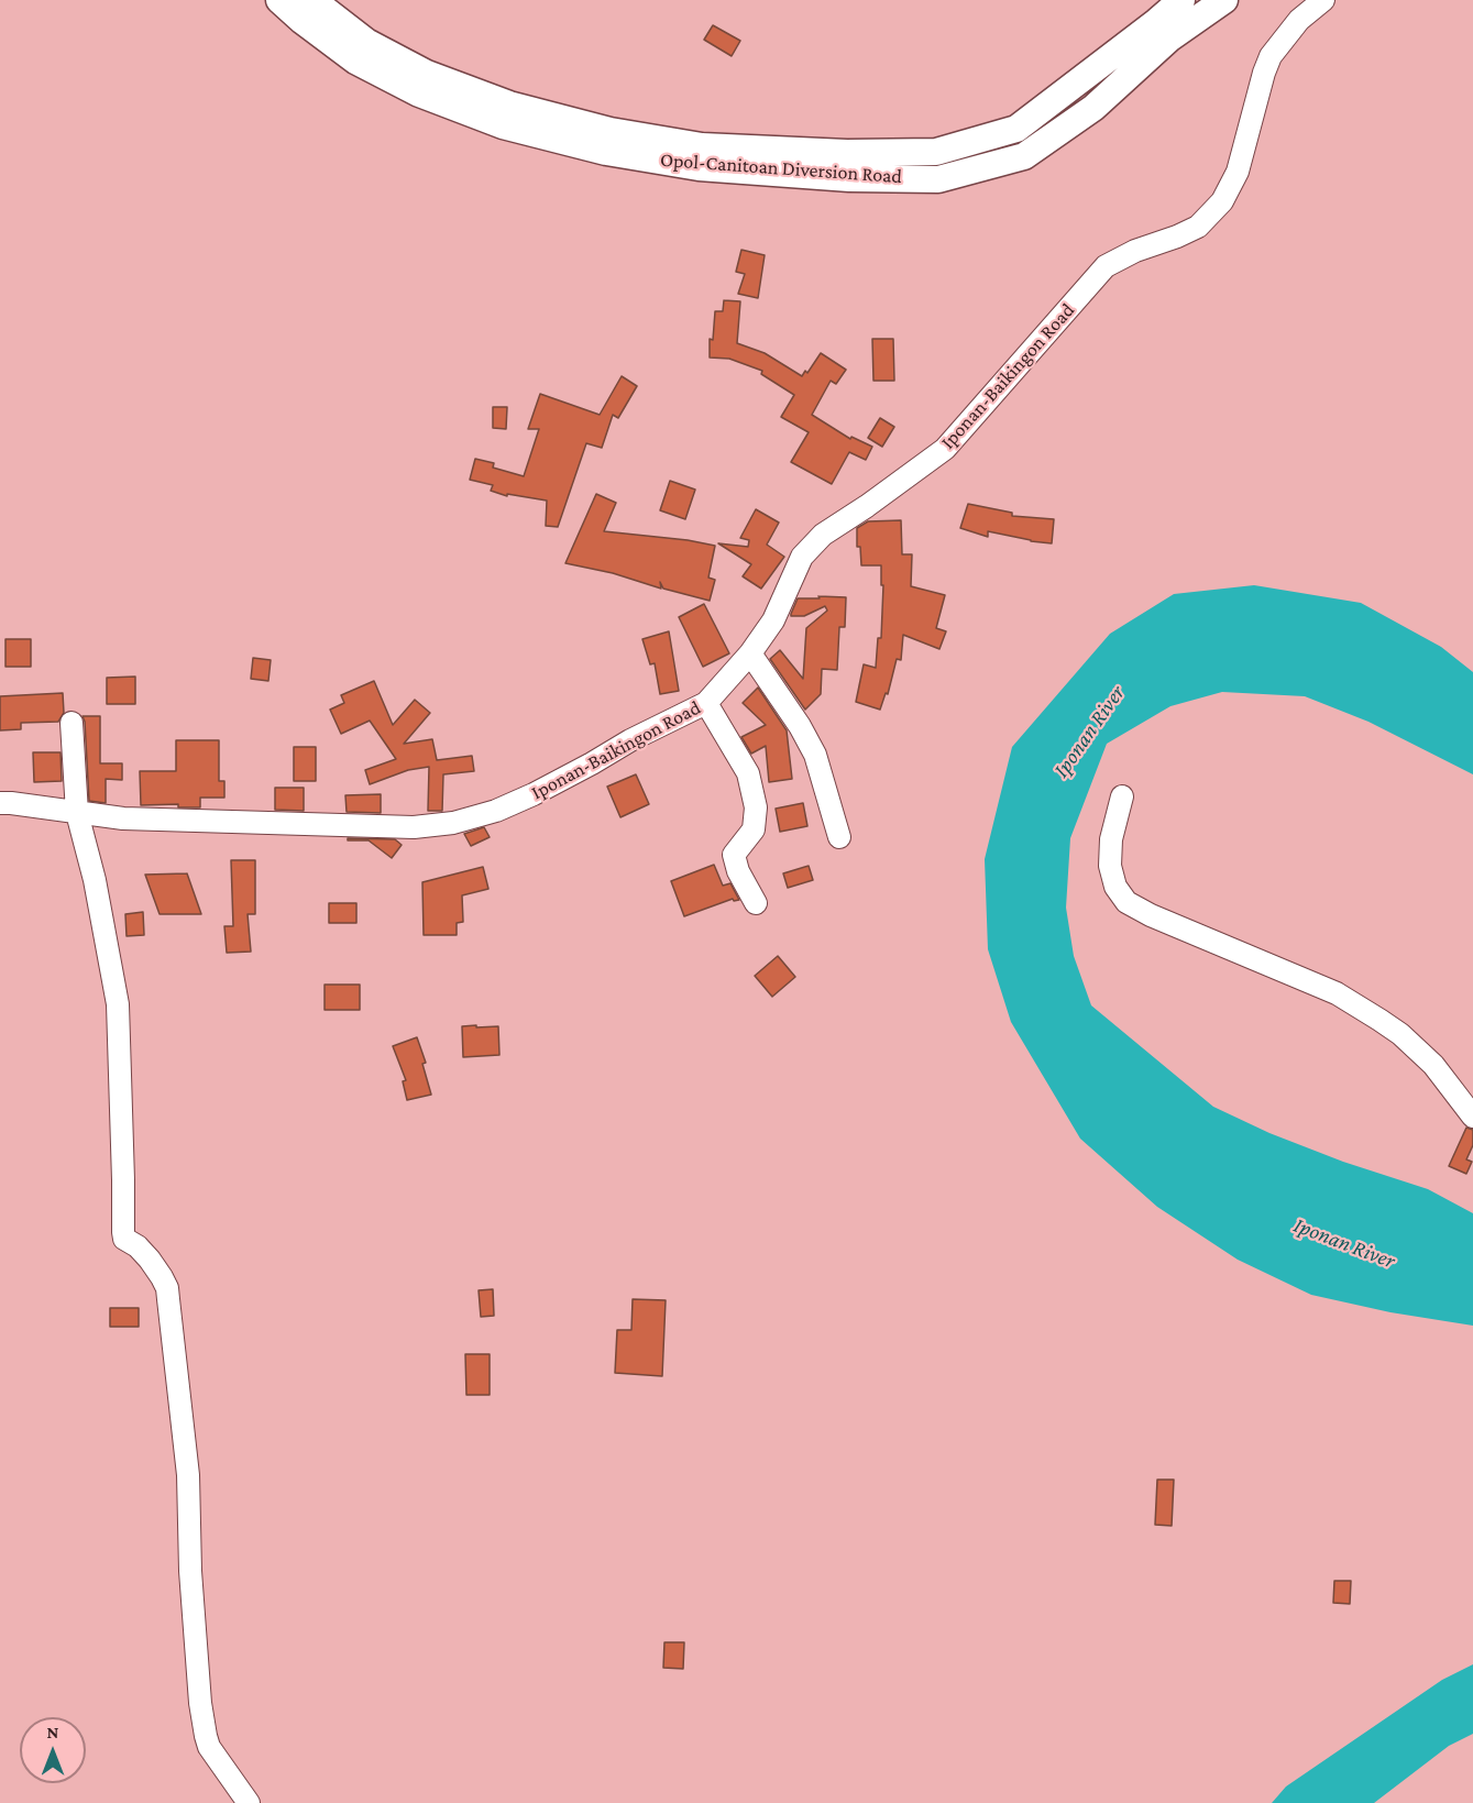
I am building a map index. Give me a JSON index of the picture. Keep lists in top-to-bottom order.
{
  "streets": {
    "main road": ["Opol-Canitoan Diversion Road"],
    "street": ["Iponan-Baikingon Road"]
  },
  "water": ["Iponan River"],
  "north": "top"
}
